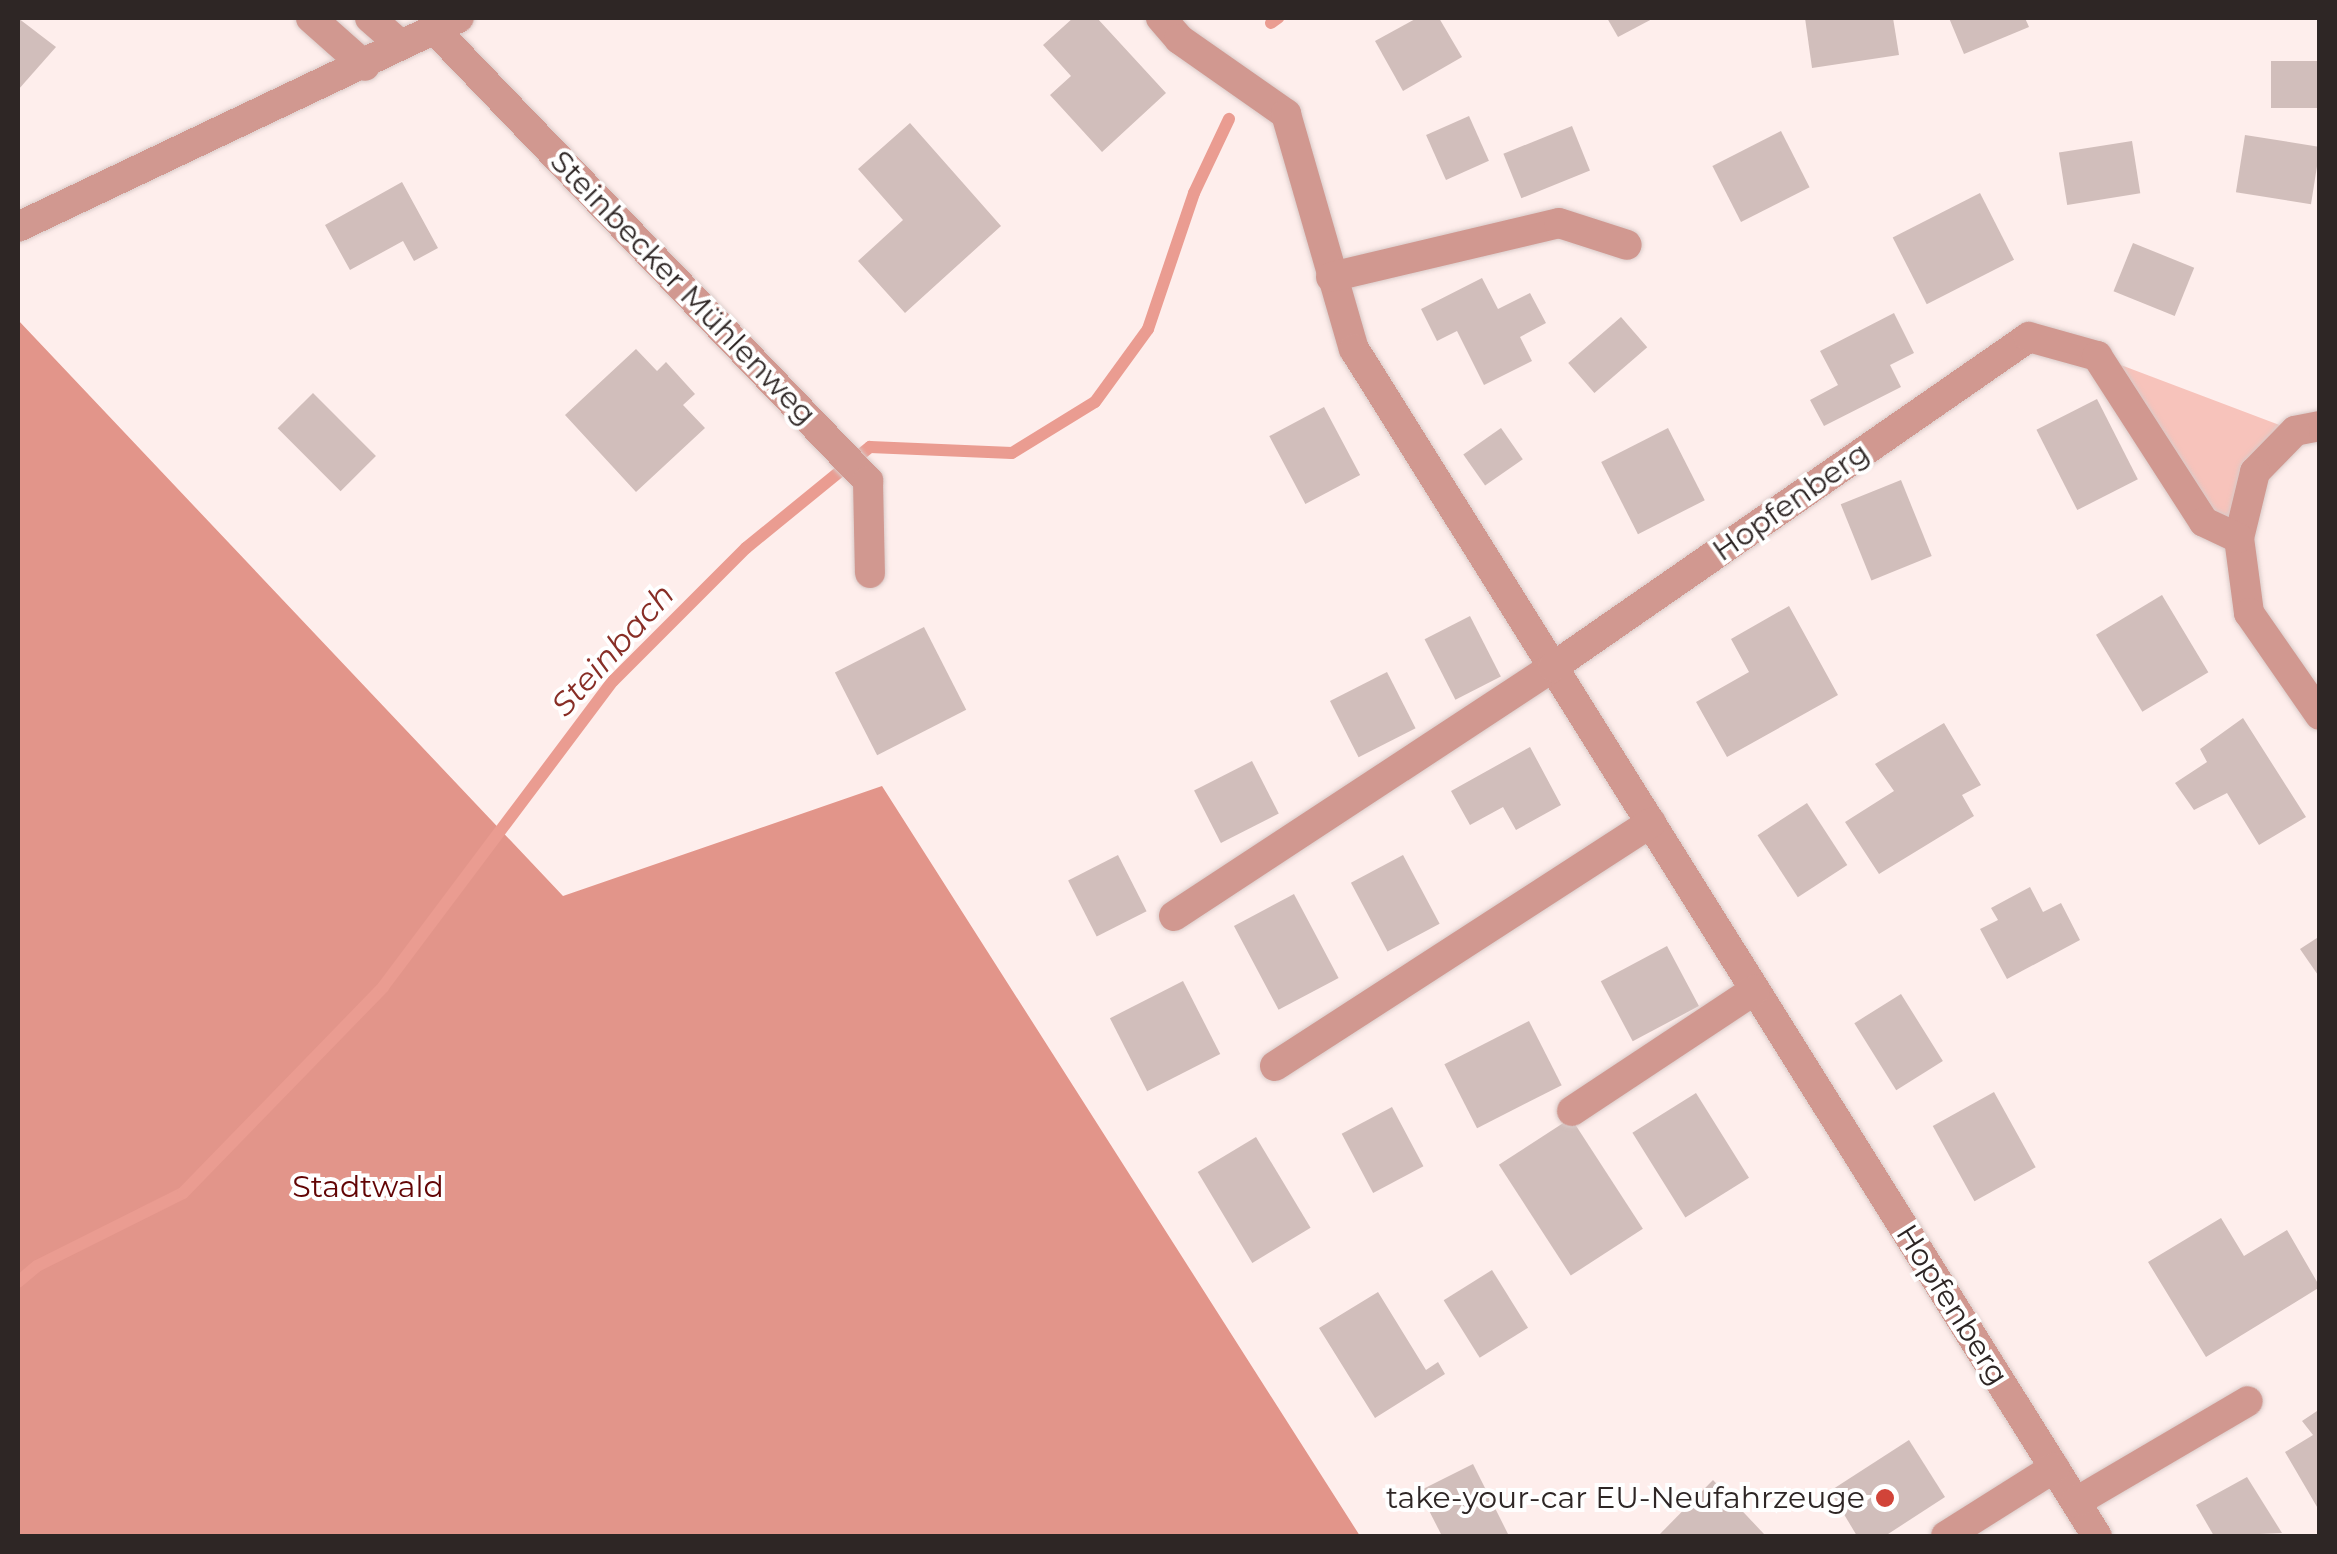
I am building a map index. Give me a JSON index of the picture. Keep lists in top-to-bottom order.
{
  "streets": {
    "street": ["Steinbecker Mühlenweg", "Hopfenberg"]
  },
  "water": ["Steinbach"],
  "parks": ["Stadtwald"],
  "places": ["take-your-car EU-Neufahrzeuge"]
}
